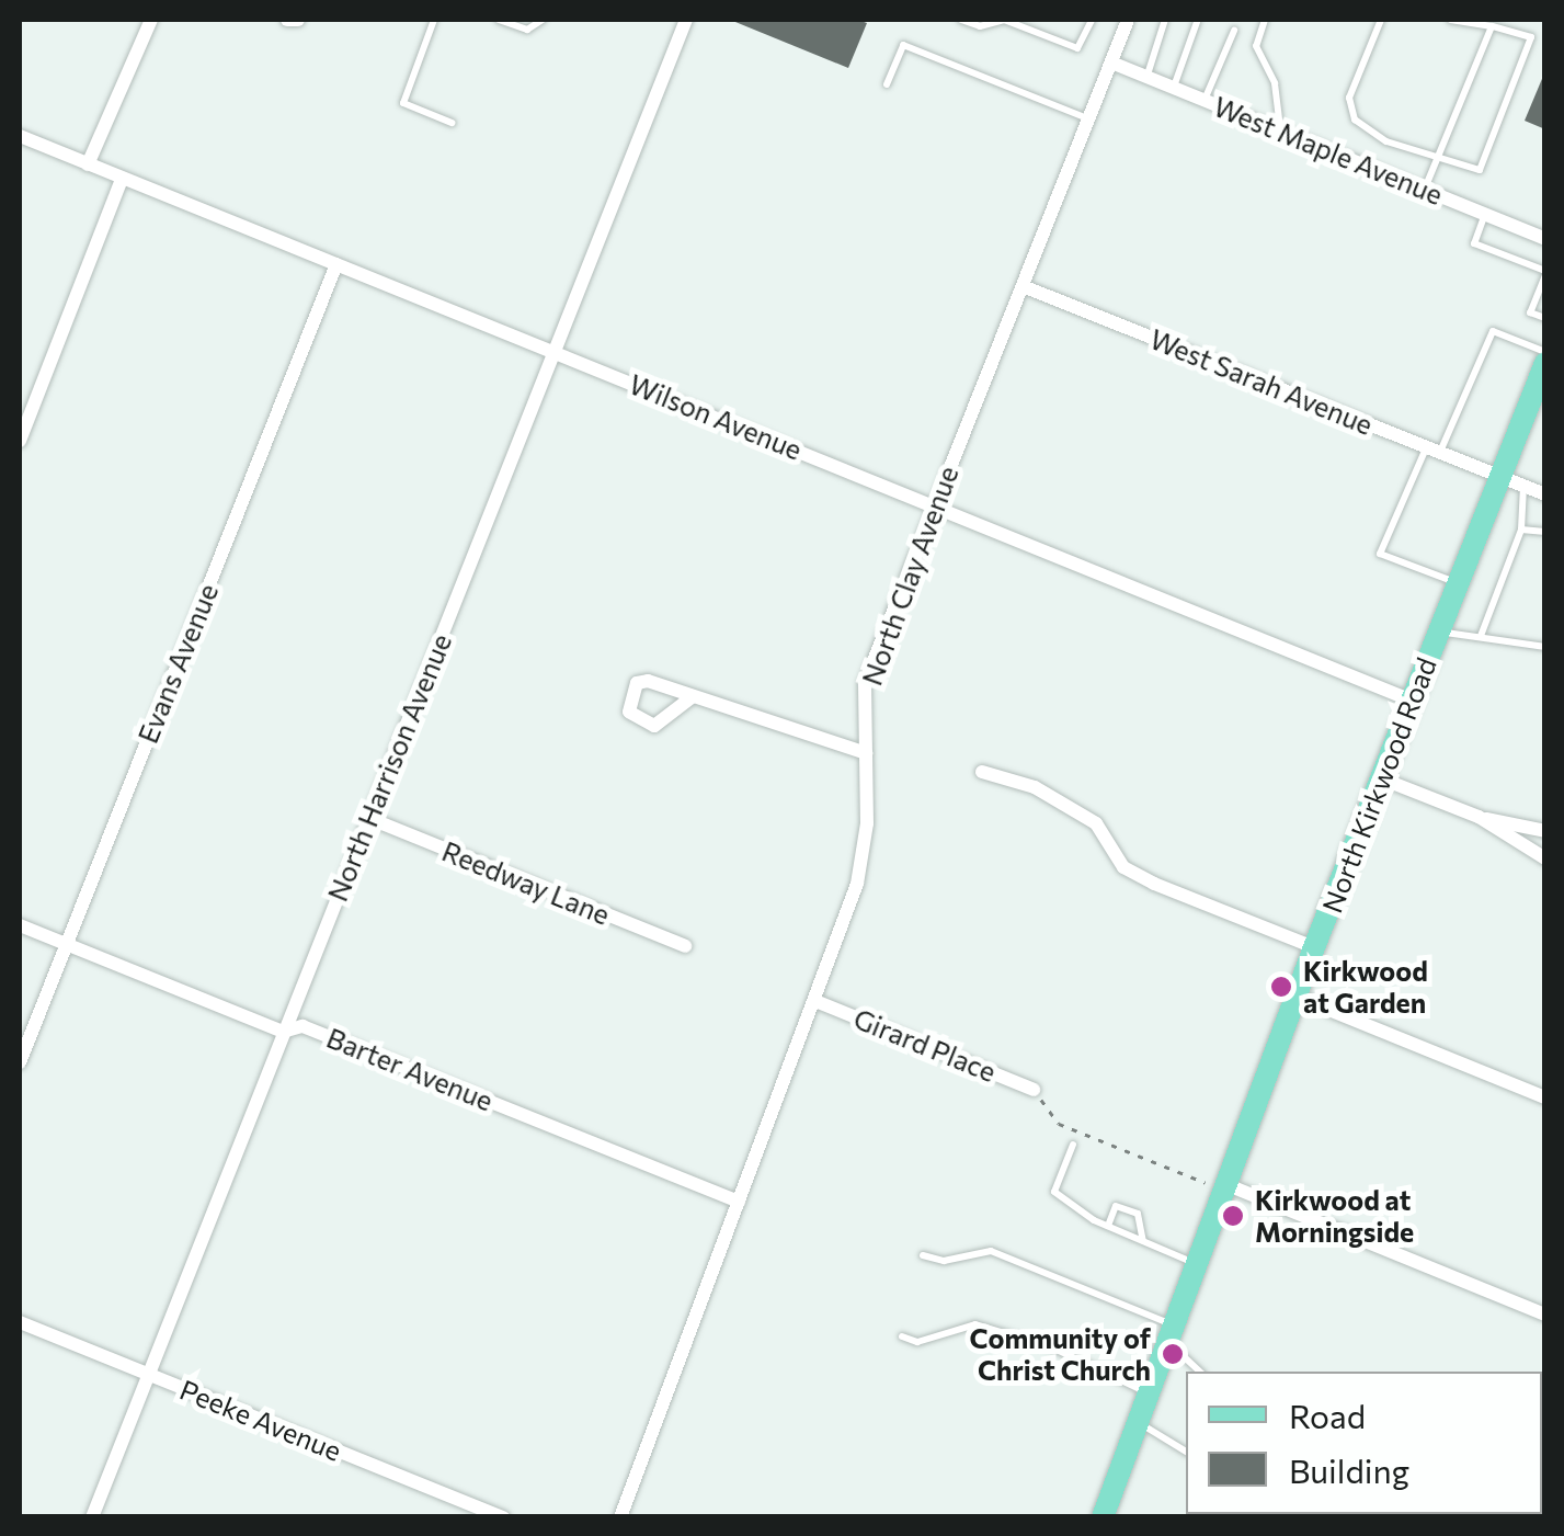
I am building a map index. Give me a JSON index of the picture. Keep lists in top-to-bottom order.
{
  "streets": {
    "main road": ["North Kirkwood Road"],
    "street": [
      "West Maple Avenue",
      "West Sarah Avenue",
      "Wilson Avenue",
      "North Clay Avenue",
      "Evans Avenue",
      "North Harrison Avenue",
      "Reedway Lane",
      "Girard Place",
      "Barter Avenue",
      "Peeke Avenue"
    ]
  },
  "crossings": [
    ["West Maple Avenue", "North Clay Avenue"],
    ["West Sarah Avenue", "North Clay Avenue"],
    ["West Sarah Avenue", "North Kirkwood Road"],
    ["Wilson Avenue", "North Clay Avenue"],
    ["Wilson Avenue", "Evans Avenue"],
    ["Wilson Avenue", "North Harrison Avenue"],
    ["Wilson Avenue", "North Kirkwood Road"],
    ["North Clay Avenue", "Girard Place"],
    ["North Clay Avenue", "Barter Avenue"],
    ["Evans Avenue", "Barter Avenue"],
    ["North Harrison Avenue", "Reedway Lane"],
    ["North Harrison Avenue", "Barter Avenue"],
    ["North Harrison Avenue", "Peeke Avenue"]
  ],
  "places": ["Kirkwood at Garden", "Kirkwood at Morningside", "Community of Christ Church"],
  "legend": ["Road", "Building"]
}
